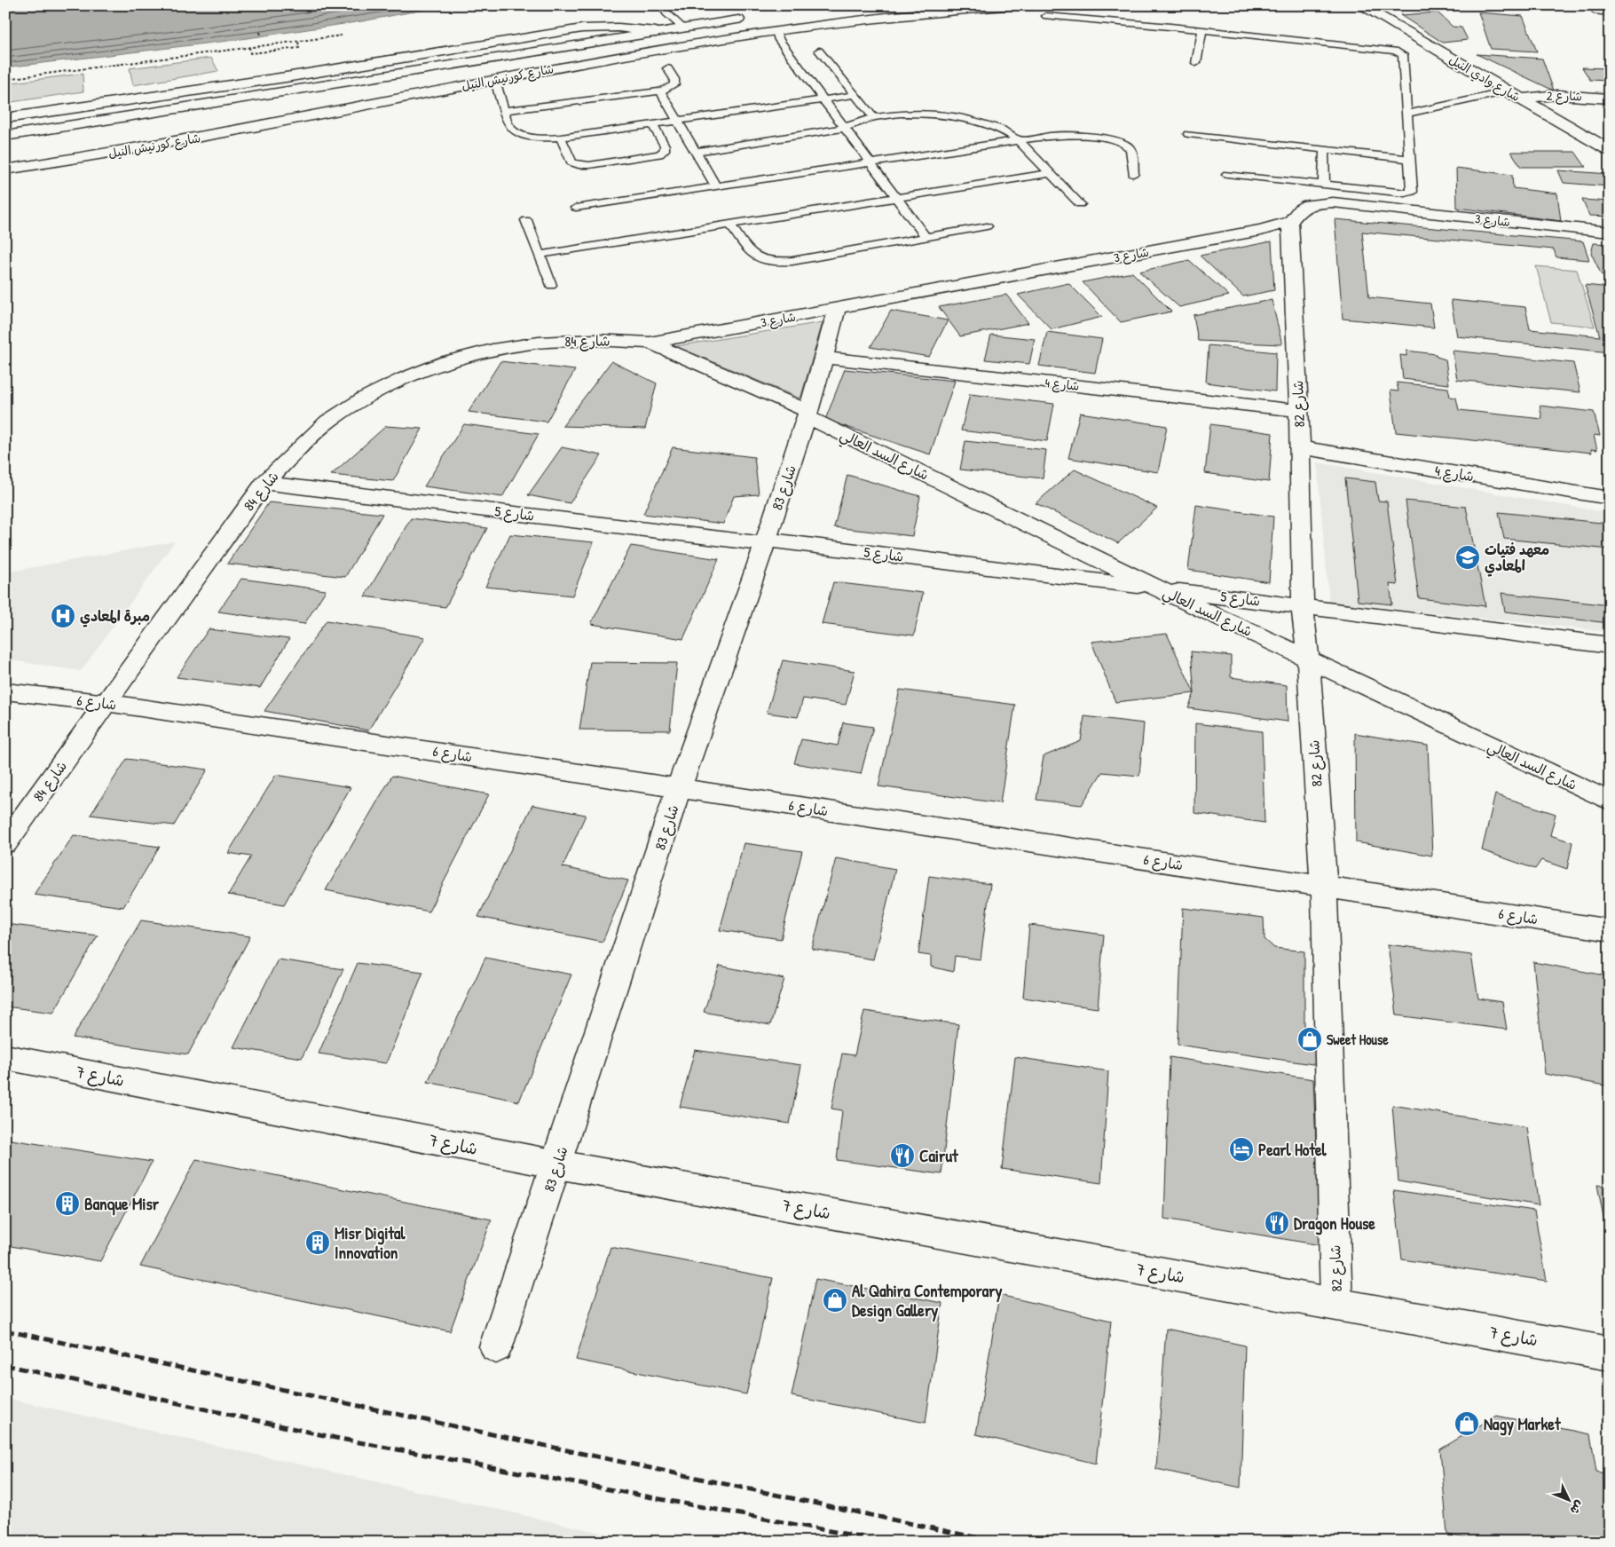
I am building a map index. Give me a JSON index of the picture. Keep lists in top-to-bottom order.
{
  "streets": {
    "main road": [
      "شارع كورنيش النيل",
      "شارع وادي النيل",
      "شارع 2",
      "شارع 3",
      "شارع 84",
      "شارع 4",
      "شارع 82",
      "شارع السد العالي",
      "شارع 83",
      "شارع 5",
      "شارع 6",
      "شارع 7"
    ]
  },
  "crossings": [
    ["شارع وادي النيل", "شارع 2"],
    ["شارع 3", "شارع 84"],
    ["شارع 3", "شارع 82"],
    ["شارع 3", "شارع السد العالي"],
    ["شارع 3", "شارع 83"],
    ["شارع 84", "شارع السد العالي"],
    ["شارع 84", "شارع 5"],
    ["شارع 84", "شارع 6"],
    ["شارع 4", "شارع 82"],
    ["شارع 4", "شارع 83"],
    ["شارع 82", "شارع السد العالي"],
    ["شارع 82", "شارع 5"],
    ["شارع 82", "شارع 6"],
    ["شارع 82", "شارع 7"],
    ["شارع السد العالي", "شارع 83"],
    ["شارع السد العالي", "شارع 5"],
    ["شارع 83", "شارع 5"],
    ["شارع 83", "شارع 6"],
    ["شارع 83", "شارع 7"]
  ],
  "places": {
    "school or university": ["معهد فتيات المعادي"],
    "hospital": ["مبرة المعادي"],
    "shop": ["Sweet House", "Al Qahira Contemporary Design Gallery", "Nagy Market"],
    "hotel": ["Pearl Hotel"],
    "restaurant": ["Cairut", "Dragon House"],
    "building": ["Banque Misr", "Misr Digital Innovation"]
  },
  "north": "bottom right"
}
